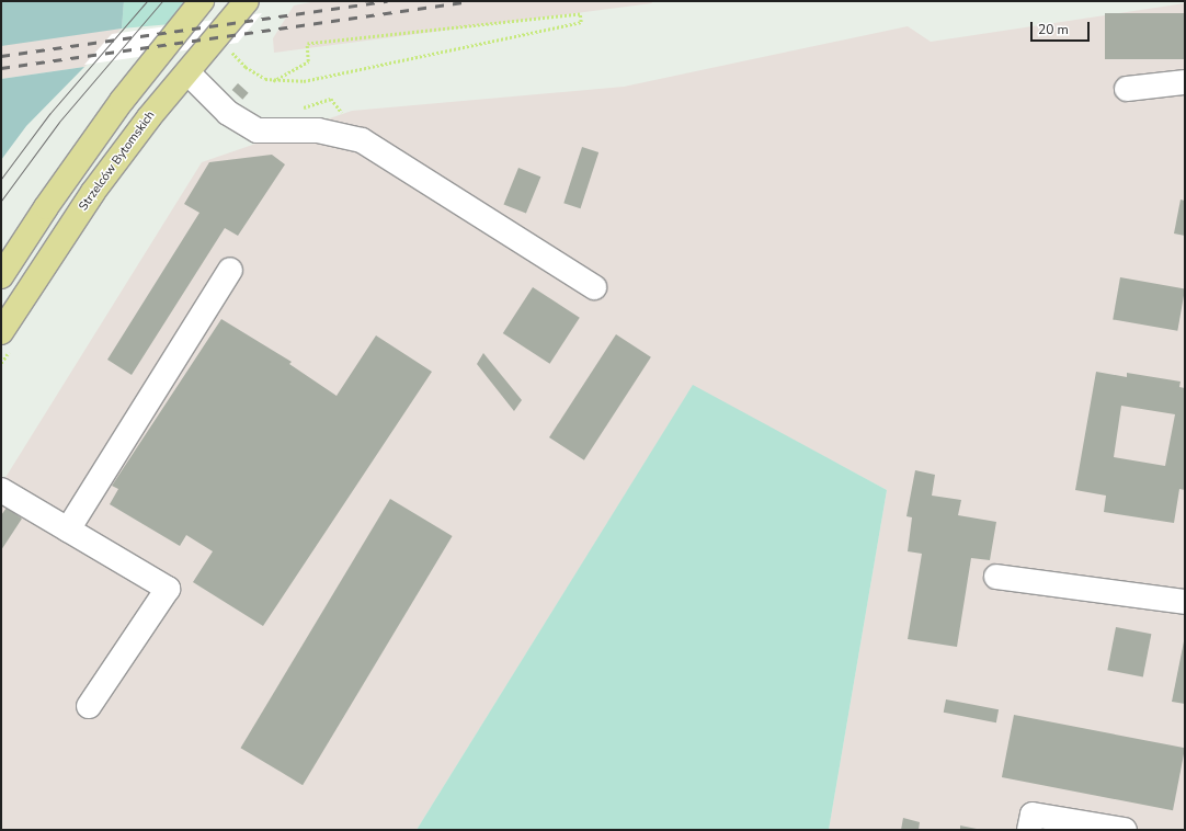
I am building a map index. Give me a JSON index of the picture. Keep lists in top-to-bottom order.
{
  "streets": {
    "highway": ["Strzelców Bytomskich"]
  },
  "scale_bar": "20 m"
}
